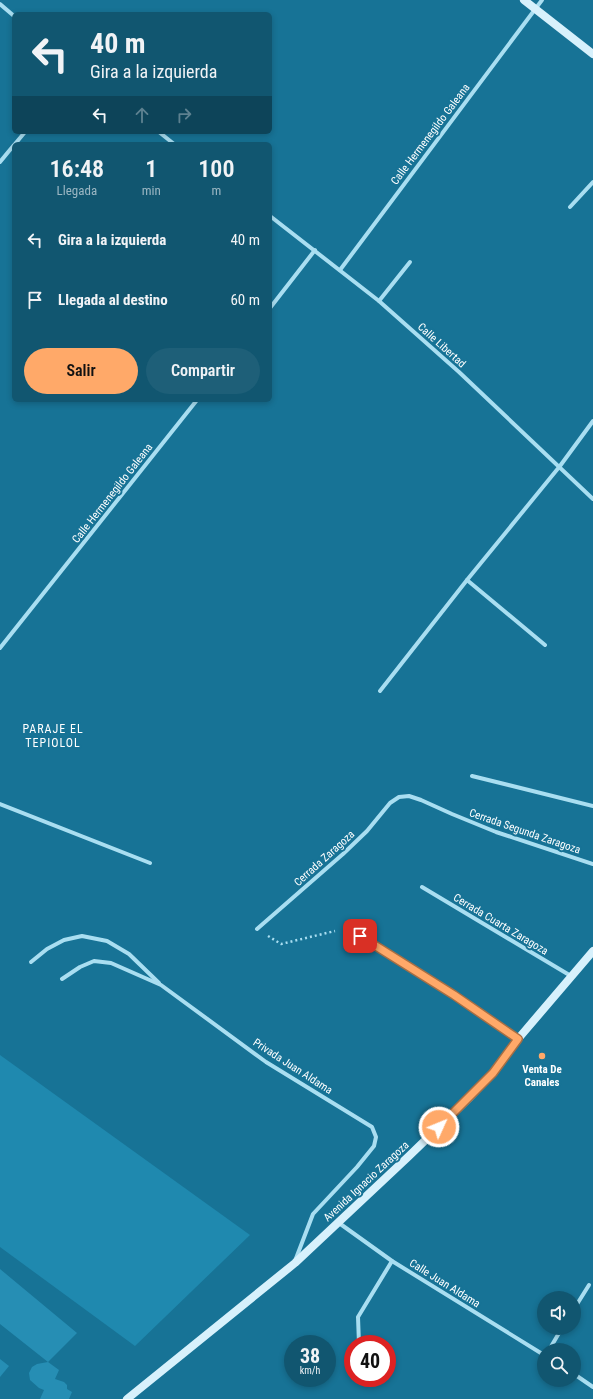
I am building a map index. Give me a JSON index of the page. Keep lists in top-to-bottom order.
{
  "streets": {
    "street": [
      "Calle Hermenegildo Galeana",
      "Calle Libertad",
      "Cerrada Segunda Zaragoza",
      "Cerrada Zaragoza",
      "Cerrada Cuarta Zaragoza",
      "Privada Juan Aldama",
      "Avenida Ignacio Zaragoza",
      "Calle Juan Aldama"
    ]
  },
  "crossings": [
    ["Calle Hermenegildo Galeana", "Calle Libertad"],
    ["Cerrada Segunda Zaragoza", "Cerrada Zaragoza"],
    ["Cerrada Cuarta Zaragoza", "Avenida Ignacio Zaragoza"],
    ["Privada Juan Aldama", "Avenida Ignacio Zaragoza"],
    ["Avenida Ignacio Zaragoza", "Calle Juan Aldama"]
  ],
  "districts": ["PARAJE EL TEPIOLOL"],
  "places": ["Venta De Canales"],
  "page": {
    "turn": ["40 m", "Gira a la izquierda"],
    "eta": [
      "16:48",
      "Llegada",
      "1",
      "min",
      "100",
      "m"
    ],
    "list": [
      {
        "name": "Gira a la izquierda",
        "value": "40 m"
      },
      {
        "name": "Llegada al destino",
        "value": "60 m"
      }
    ],
    "buttons": ["Salir", "Compartir"],
    "speed": "38 km/h",
    "limit": "40"
  }
}
